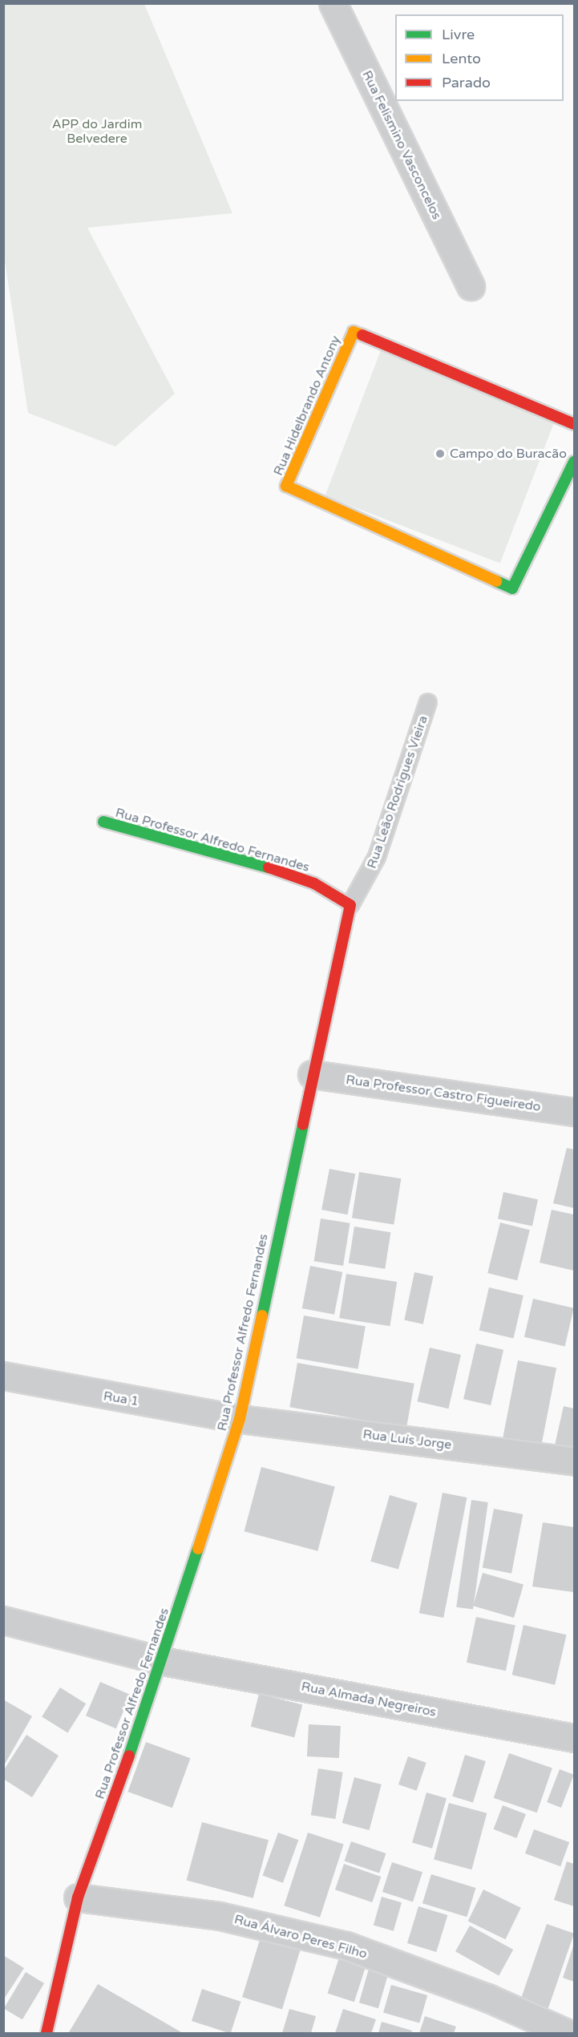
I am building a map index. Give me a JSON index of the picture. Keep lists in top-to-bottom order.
{
  "streets": {
    "street": [
      "Rua Felismino Vasconcelos",
      "Rua Hidelbrando Antony",
      "Rua Professor Alfredo Fernandes",
      "Rua Professor Castro Figueiredo",
      "Rua 1",
      "Rua Luís Jorge",
      "Rua Almada Negreiros",
      "Rua Álvaro Peres Filho"
    ],
    "lane": ["Rua Leão Rodrigues Vieira"]
  },
  "crossings": [
    ["Rua Leão Rodrigues Vieira", "Rua Professor Alfredo Fernandes"],
    ["Rua Professor Alfredo Fernandes", "Rua Professor Castro Figueiredo"],
    ["Rua Professor Alfredo Fernandes", "Rua 1"],
    ["Rua Professor Alfredo Fernandes", "Rua Luís Jorge"],
    ["Rua Professor Alfredo Fernandes", "Rua Almada Negreiros"],
    ["Rua Professor Alfredo Fernandes", "Rua Álvaro Peres Filho"],
    ["Rua 1", "Rua Luís Jorge"]
  ],
  "parks": ["APP do Jardim Belvedere"],
  "places": ["Campo do Buracão"],
  "legend": ["Livre", "Lento", "Parado"]
}
